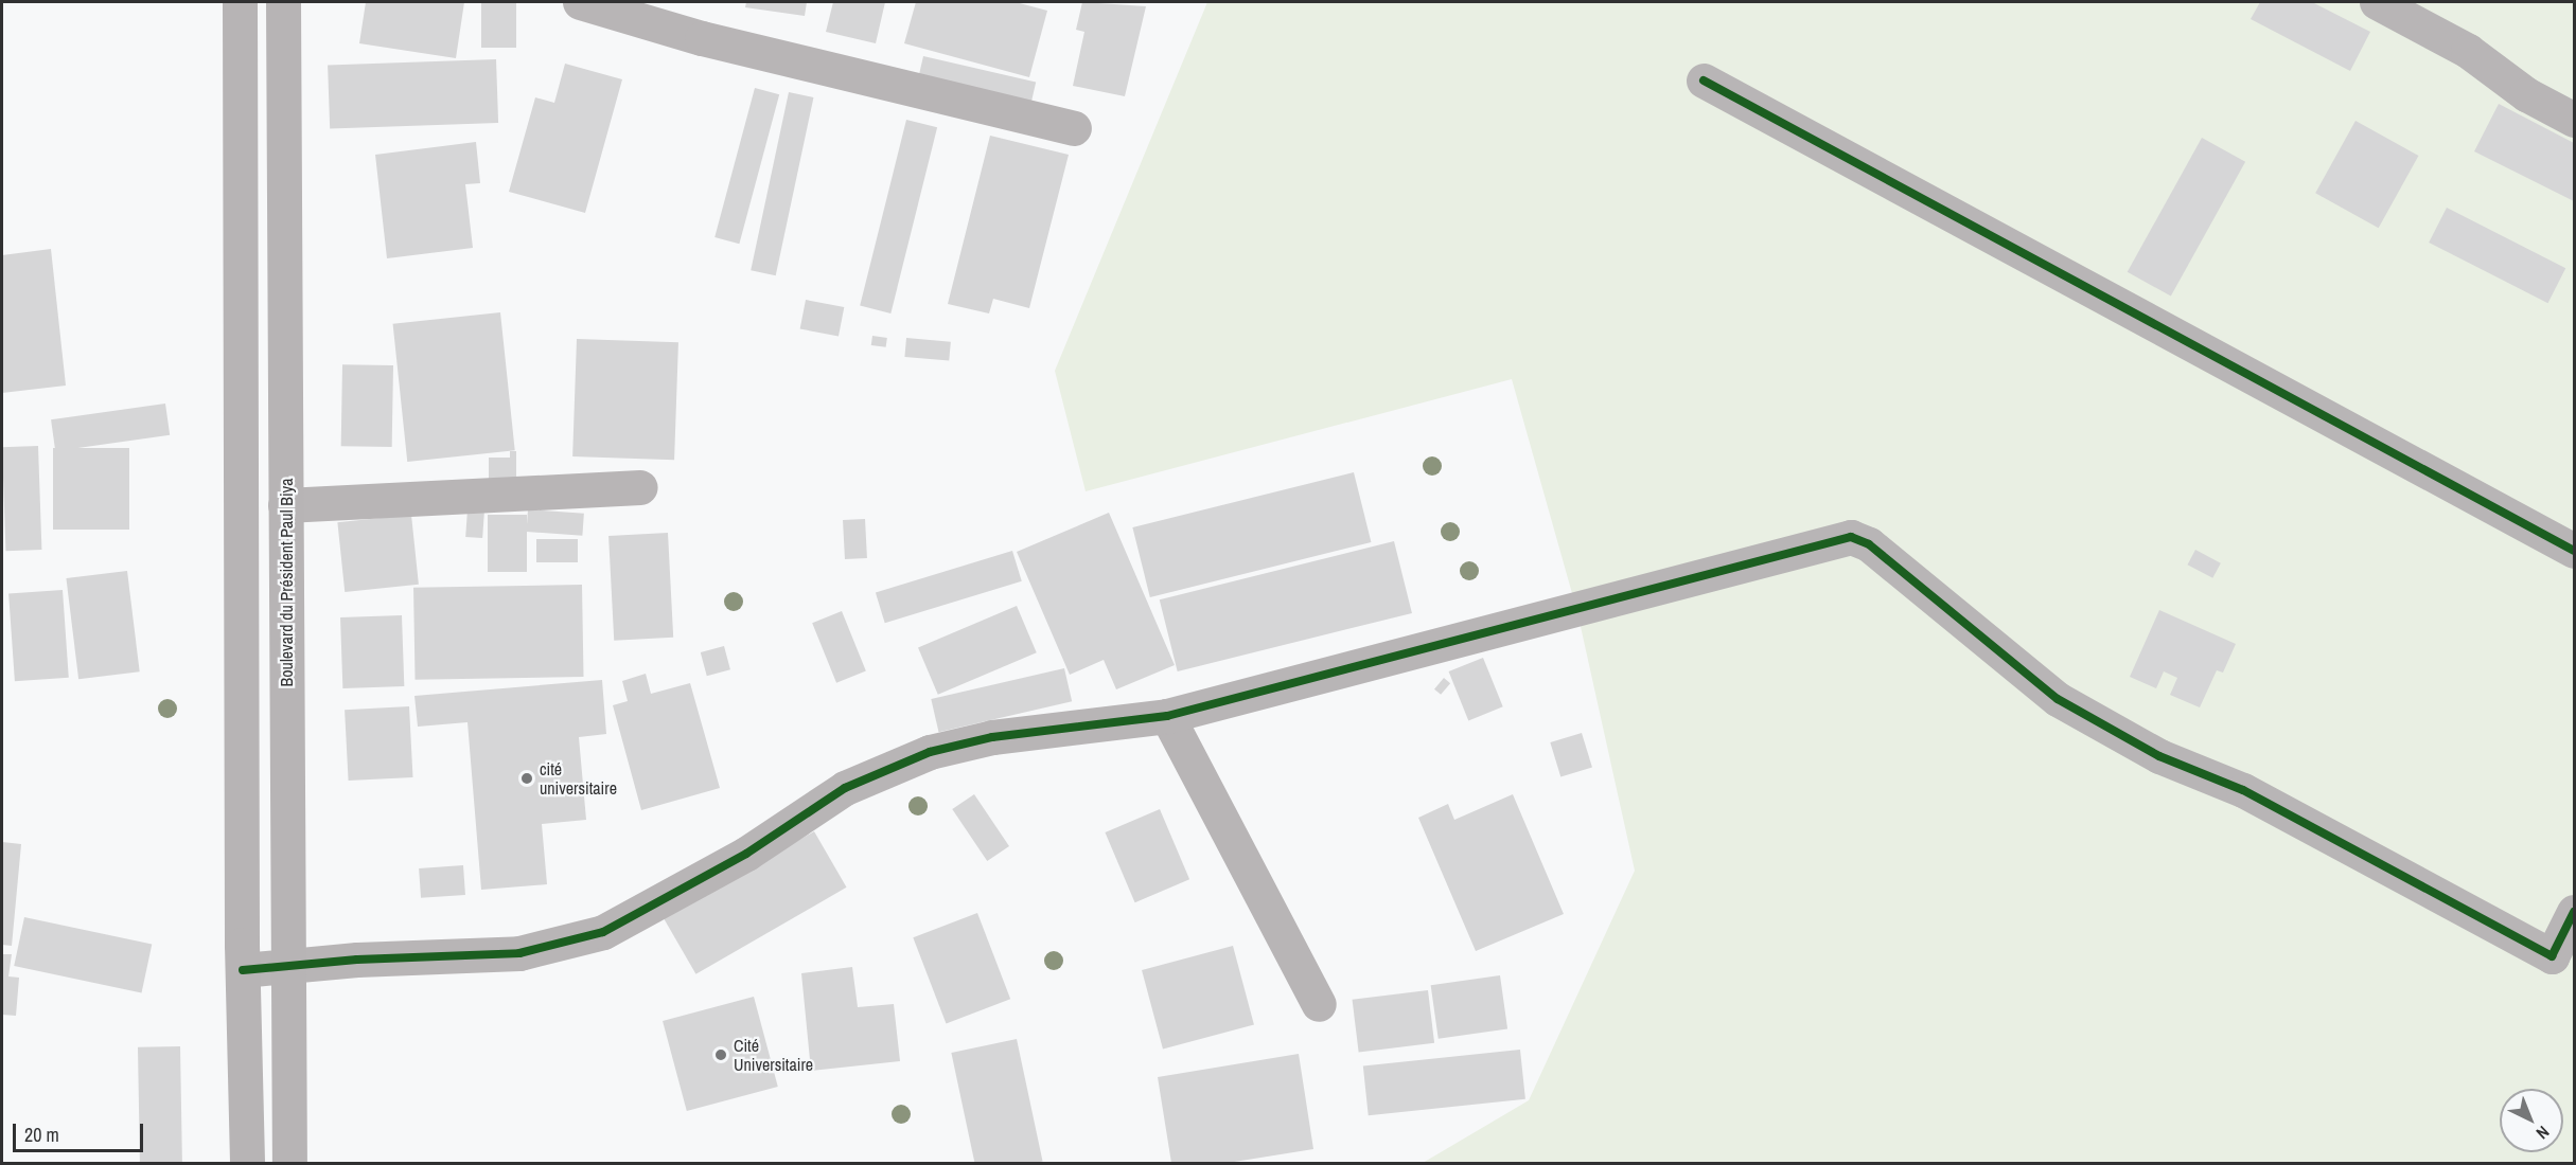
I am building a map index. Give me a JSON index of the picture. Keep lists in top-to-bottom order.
{
  "streets": {
    "main road": ["Boulevard du Président Paul Biya"]
  },
  "places": ["cité universitaire", "Cité Universitaire"],
  "scale_bar": "20 m",
  "north": "bottom right"
}
